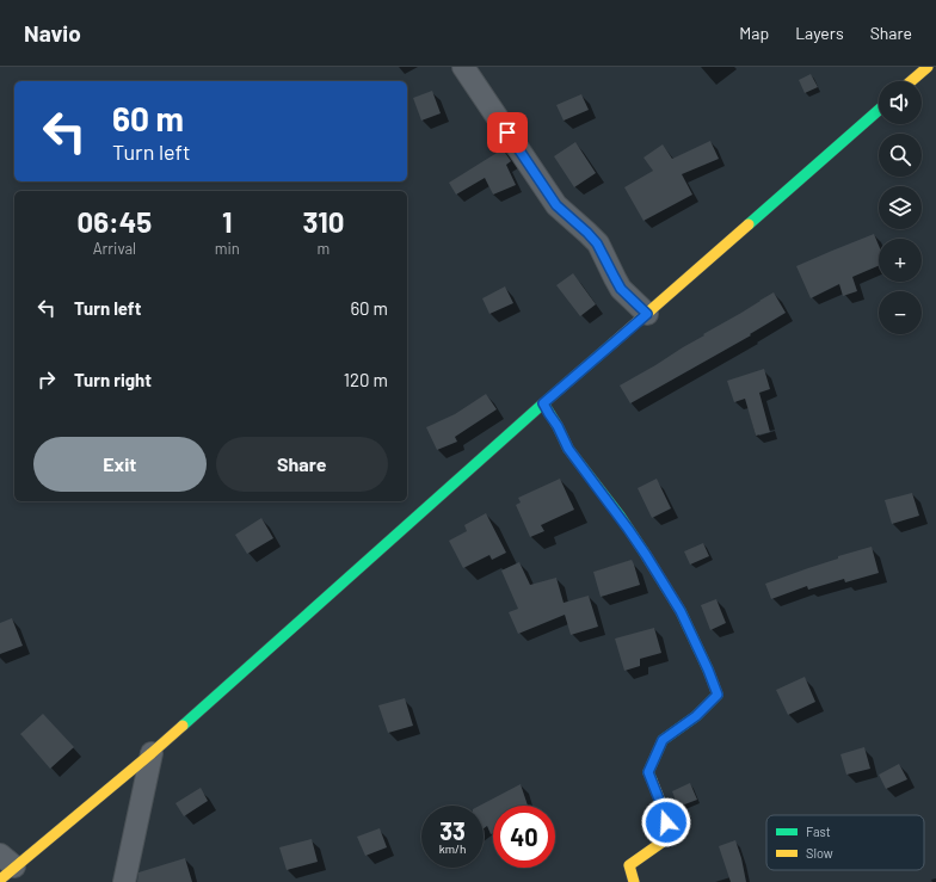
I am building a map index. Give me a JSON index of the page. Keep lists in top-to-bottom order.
{
  "legend": ["Fast", "Slow"],
  "page": {
    "header": "Navio",
    "nav": ["Map", "Layers", "Share"],
    "map_buttons": ["+", "−"],
    "turn": ["60 m", "Turn left"],
    "eta": [
      "06:45",
      "Arrival",
      "1",
      "min",
      "310",
      "m"
    ],
    "list": [
      {
        "name": "Turn left",
        "value": "60 m"
      },
      {
        "name": "Turn right",
        "value": "120 m"
      }
    ],
    "buttons": ["Exit", "Share"],
    "speed": "33 km/h",
    "limit": "40"
  }
}
